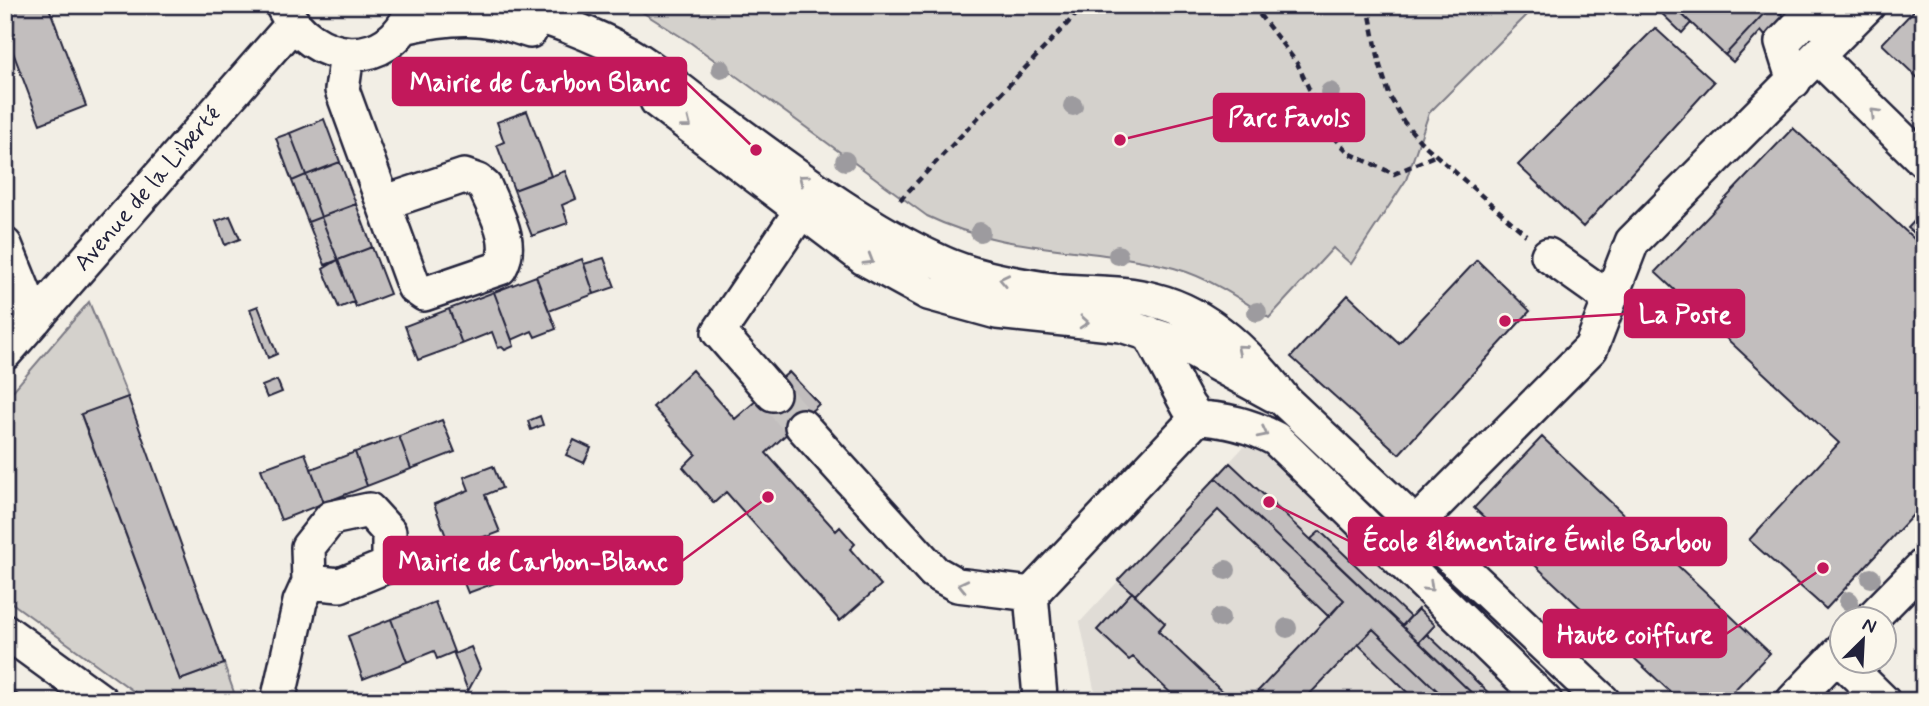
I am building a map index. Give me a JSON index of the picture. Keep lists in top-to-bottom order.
{
  "streets": {
    "street": ["Avenue de la Liberté"]
  },
  "places": [
    "Parc Favols",
    "Mairie de Carbon Blanc",
    "La Poste",
    "Mairie de Carbon-Blanc",
    "École élémentaire Émile Barbou",
    "Haute coiffure"
  ],
  "north": "top right"
}
